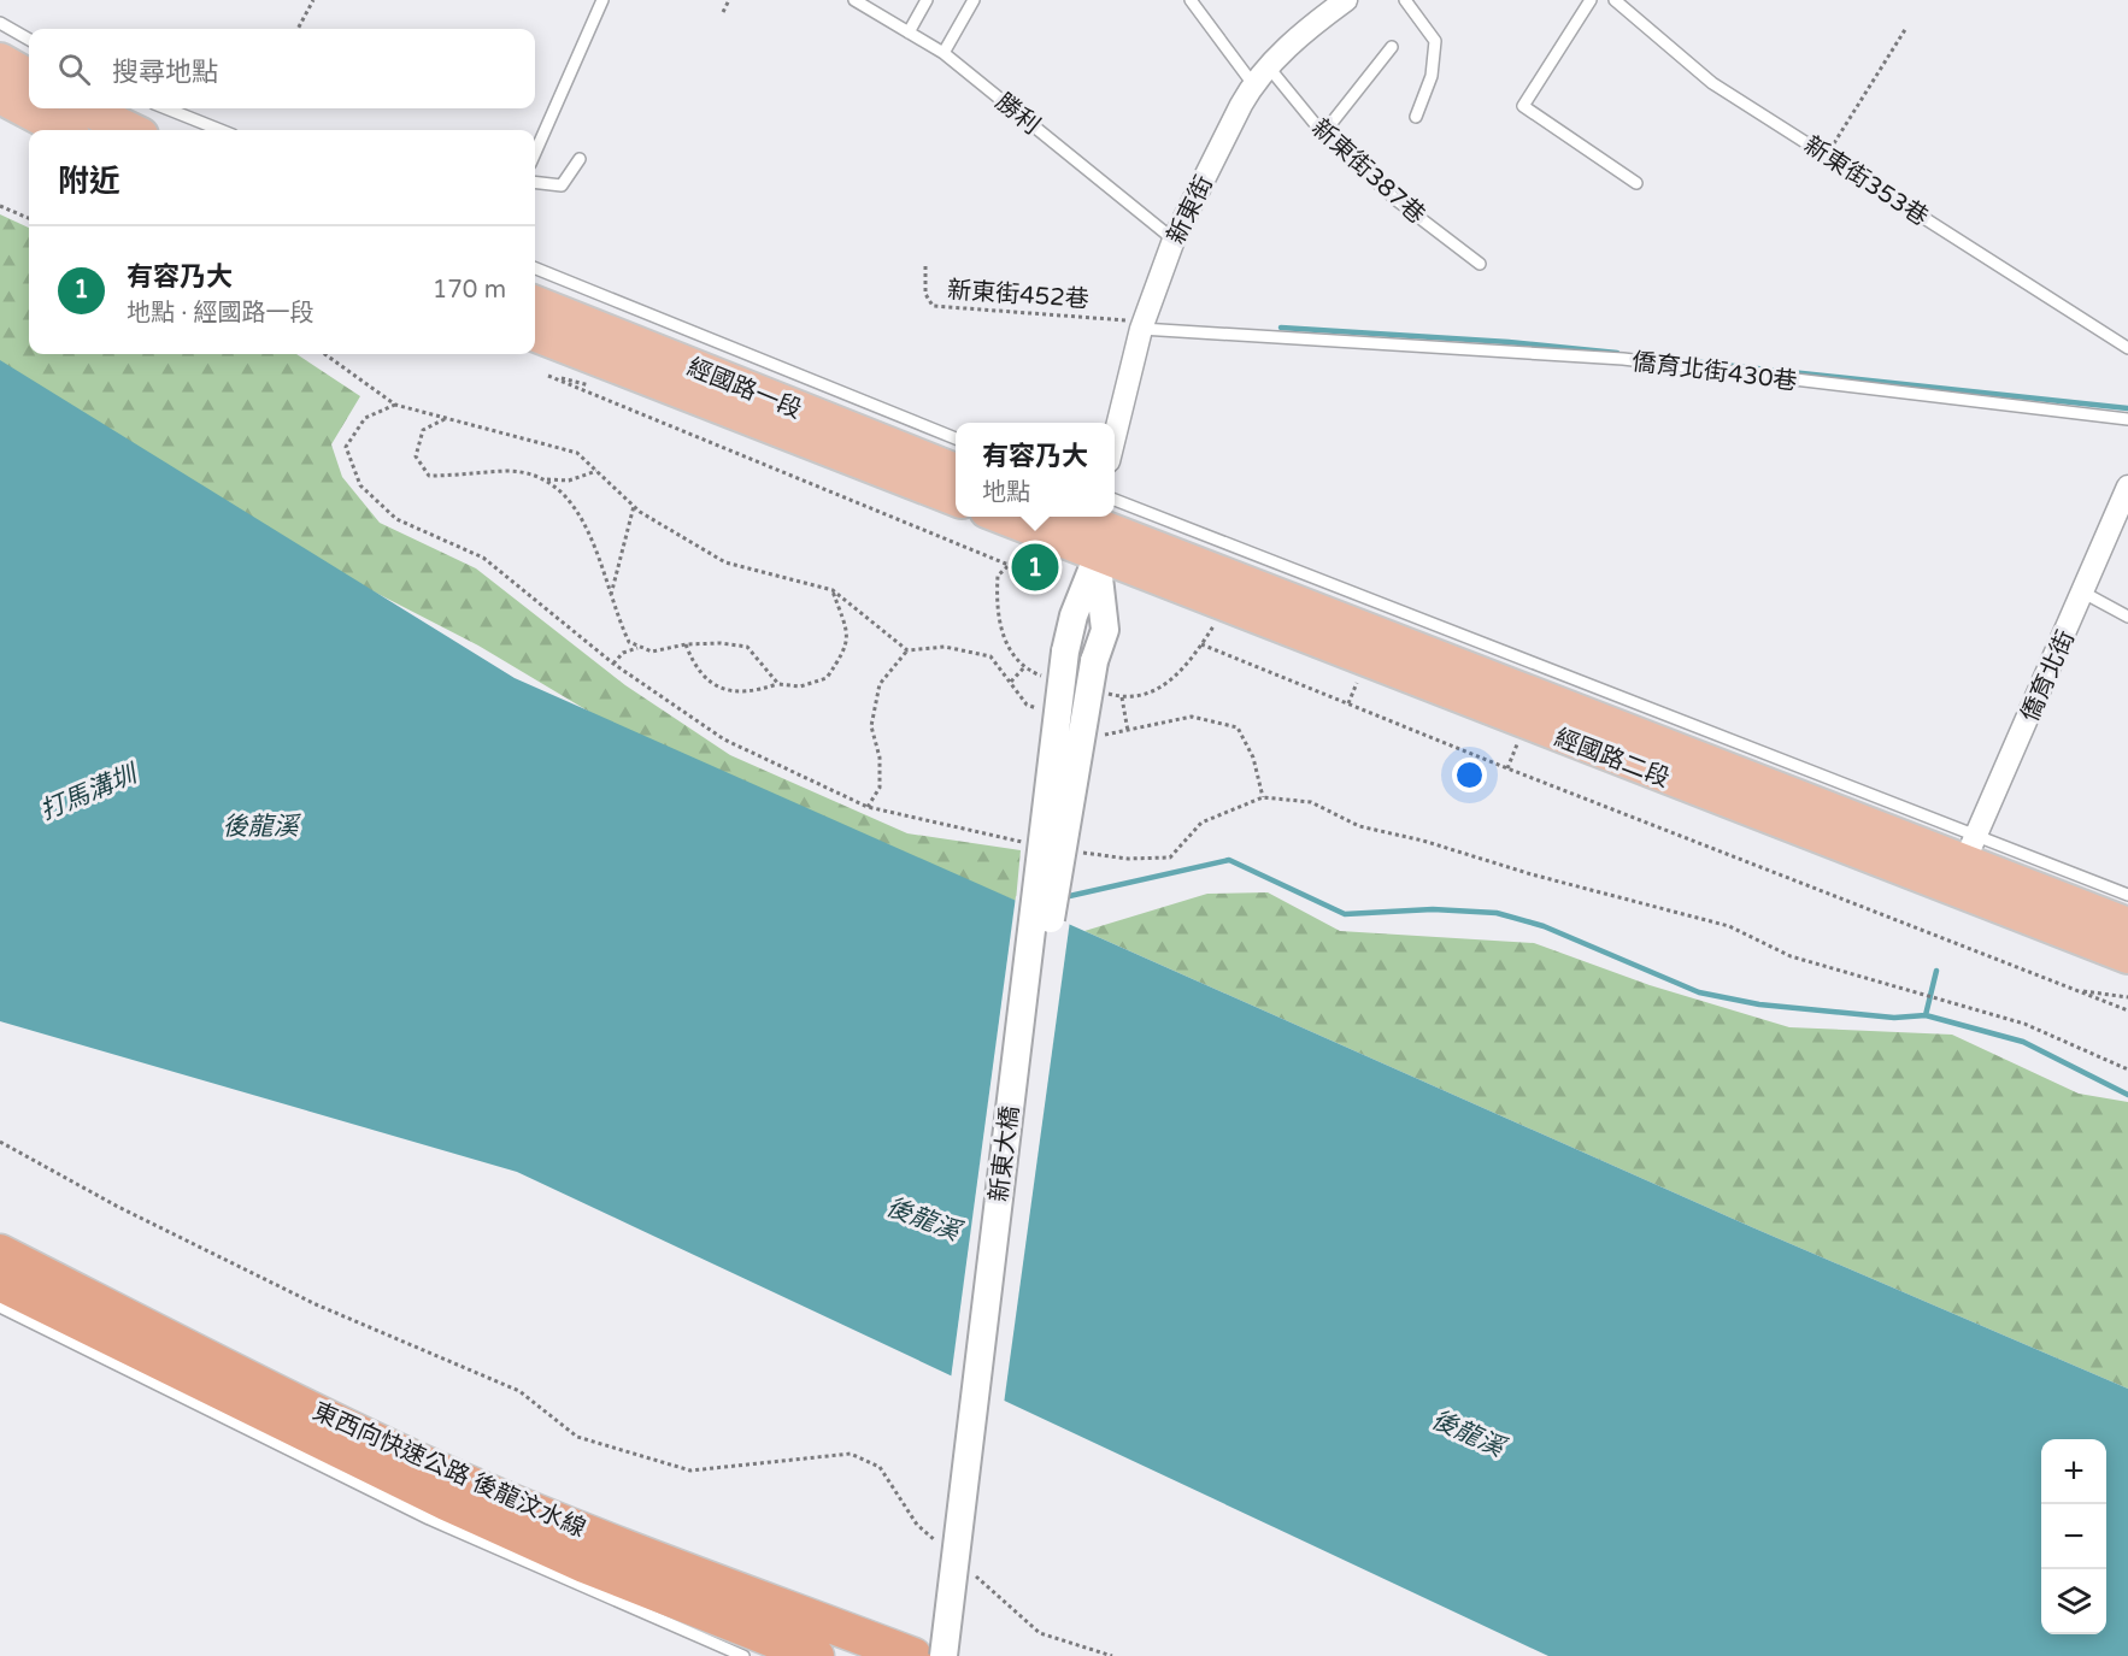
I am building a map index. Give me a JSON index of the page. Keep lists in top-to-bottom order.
{
  "streets": {
    "highway": ["東西向快速公路 後龍汶水線"],
    "main road": ["經國路一段", "經國路二段"],
    "street": ["新東街", "僑育北街", "新東大橋"],
    "lane": [
      "勝利",
      "新東街387巷",
      "新東街353巷",
      "僑育北街430巷"
    ],
    "path": ["新東街452巷"]
  },
  "crossings": [
    ["勝利", "新東街"],
    ["新東街387巷", "新東街"],
    ["新東街", "新東街452巷"],
    ["新東街", "僑育北街430巷"],
    ["新東街452巷", "僑育北街430巷"],
    ["僑育北街", "經國路二段"],
    ["經國路二段", "新東大橋"]
  ],
  "water": ["打馬溝圳", "後龍溪"],
  "page": {
    "search": "搜尋地點",
    "heading": "附近",
    "list": [
      {
        "mark": "1",
        "name": "有容乃大",
        "note": "地點 · 經國路一段",
        "value": "170 m"
      }
    ],
    "popup": ["有容乃大", "地點"],
    "pins": "1",
    "map_buttons": ["+", "−"]
  }
}
